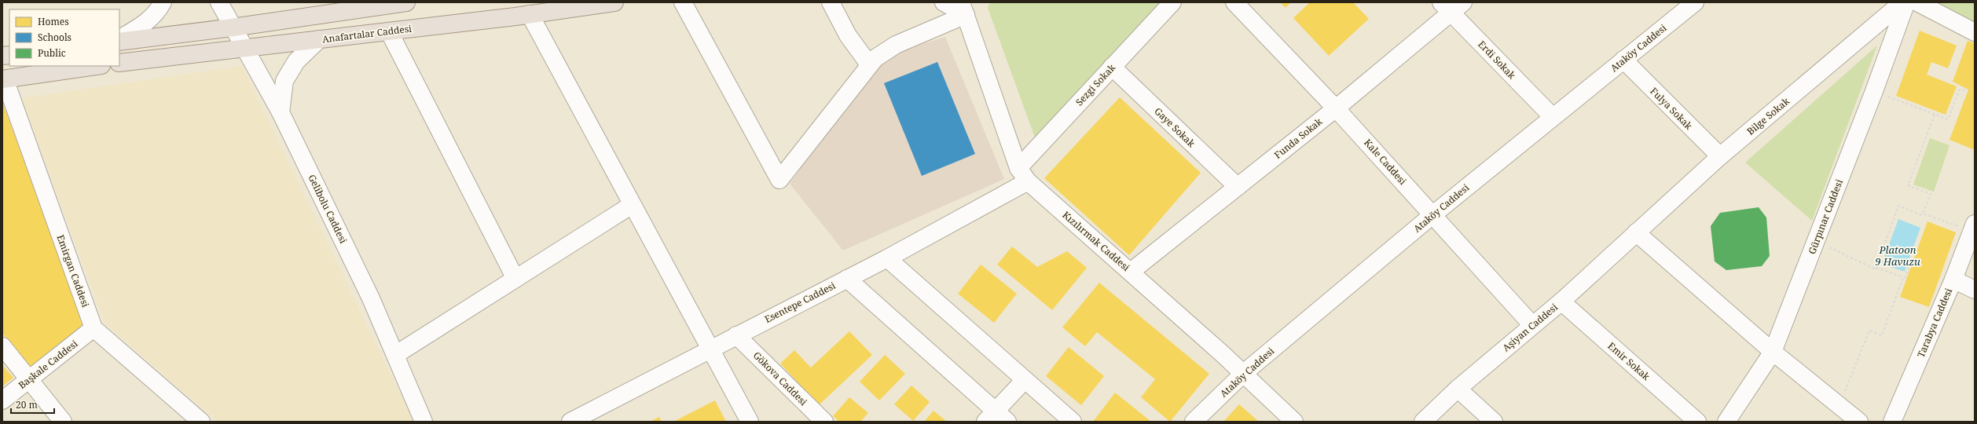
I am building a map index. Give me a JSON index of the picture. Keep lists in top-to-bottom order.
{
  "streets": {
    "main road": ["Anafartalar Caddesi"],
    "street": [
      "Ataköy Caddesi",
      "Erdi Sokak",
      "Sezgi Sokak",
      "Fulya Sokak",
      "Bilge Sokak",
      "Gaye Sokak",
      "Funda Sokak",
      "Kale Caddesi",
      "Gelibolu Caddesi",
      "Gürpınar Caddesi",
      "Kızılırmak Caddesi",
      "Emirgan Caddesi",
      "Esentepe Caddesi",
      "Tarabya Caddesi",
      "Aşiyan Caddesi",
      "Emir Sokak",
      "Başkale Caddesi",
      "Gökova Caddesi"
    ]
  },
  "crossings": [
    ["Anafartalar Caddesi", "Gelibolu Caddesi"],
    ["Ataköy Caddesi", "Erdi Sokak"],
    ["Ataköy Caddesi", "Fulya Sokak"],
    ["Ataköy Caddesi", "Kale Caddesi"],
    ["Ataköy Caddesi", "Kızılırmak Caddesi"],
    ["Erdi Sokak", "Funda Sokak"],
    ["Sezgi Sokak", "Gaye Sokak"],
    ["Sezgi Sokak", "Kızılırmak Caddesi"],
    ["Fulya Sokak", "Bilge Sokak"],
    ["Bilge Sokak", "Aşiyan Caddesi"],
    ["Gaye Sokak", "Funda Sokak"],
    ["Funda Sokak", "Kale Caddesi"],
    ["Funda Sokak", "Kızılırmak Caddesi"],
    ["Kale Caddesi", "Aşiyan Caddesi"],
    ["Kızılırmak Caddesi", "Esentepe Caddesi"],
    ["Emirgan Caddesi", "Başkale Caddesi"],
    ["Esentepe Caddesi", "Gökova Caddesi"],
    ["Aşiyan Caddesi", "Emir Sokak"]
  ],
  "water": ["Platoon 9 Havuzu"],
  "legend": ["Homes", "Schools", "Public"],
  "scale_bar": "20 m"
}
